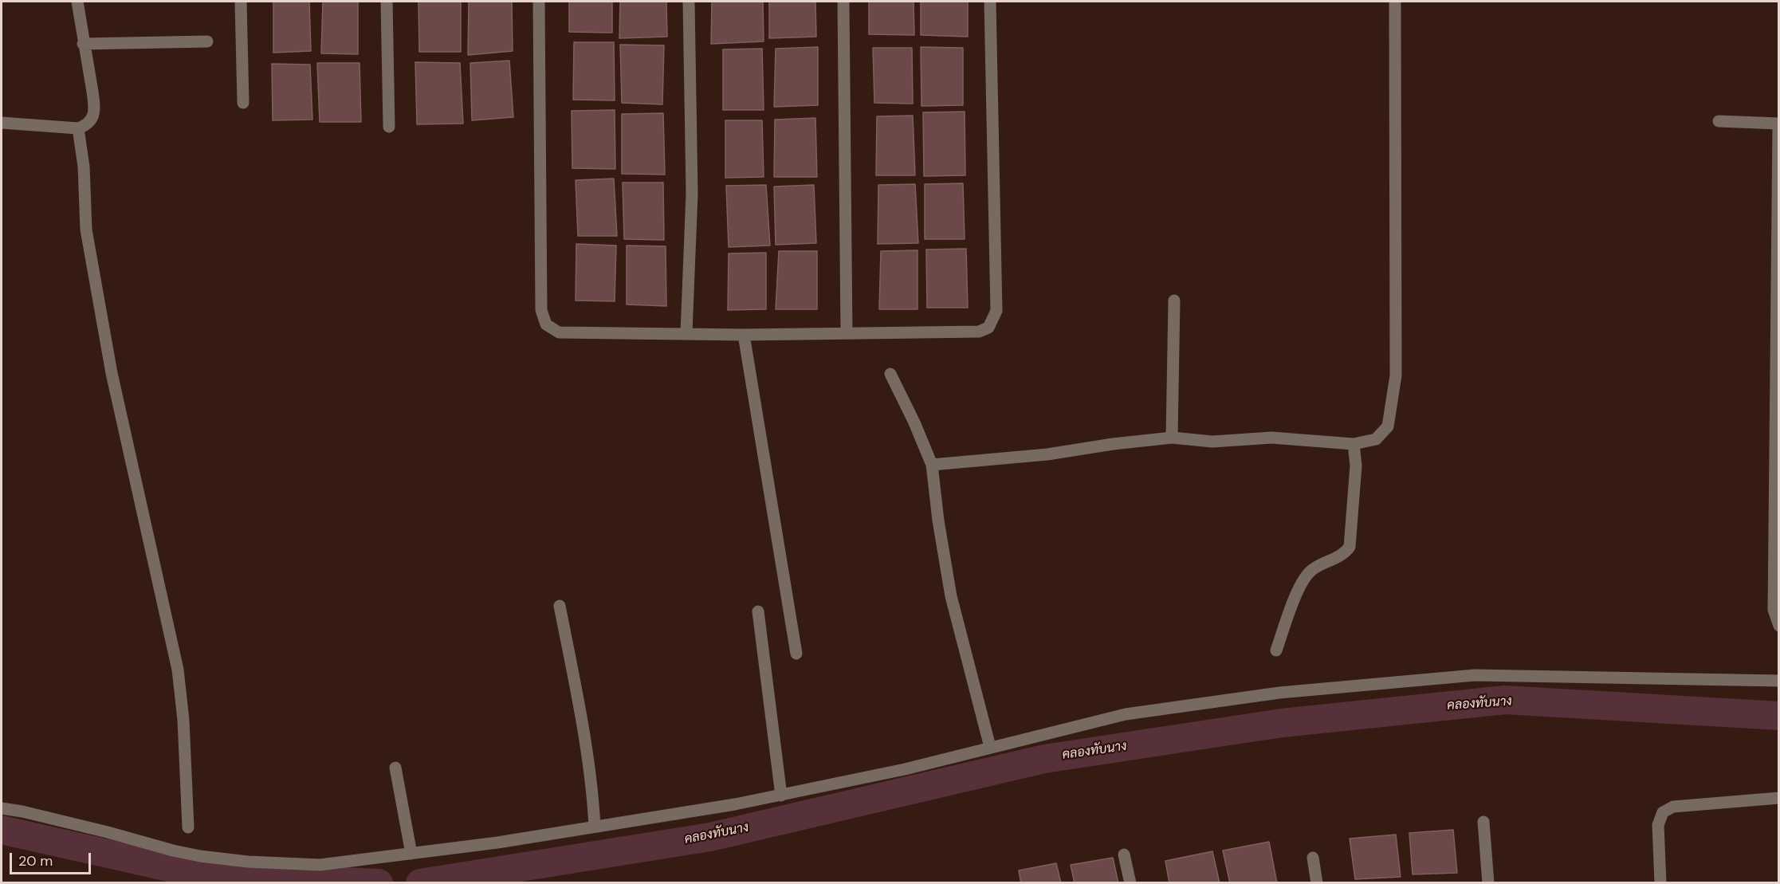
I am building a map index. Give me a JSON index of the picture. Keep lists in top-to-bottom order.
{
  "water": ["คลองทับนาง"],
  "scale_bar": "20 m"
}
